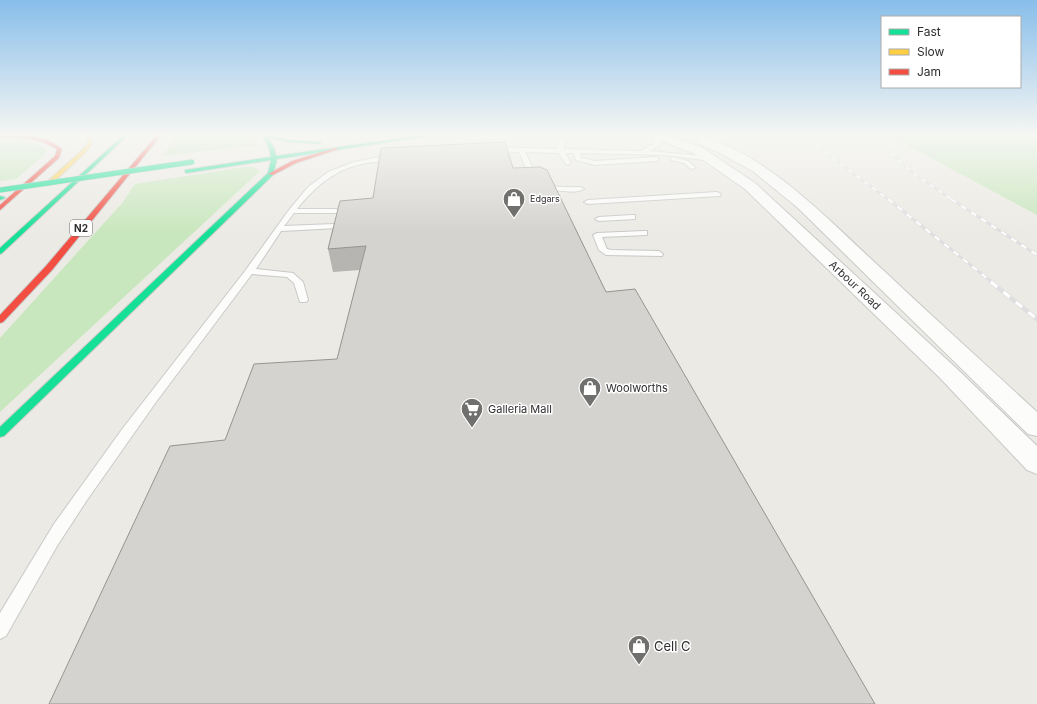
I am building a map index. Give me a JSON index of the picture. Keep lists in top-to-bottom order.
{
  "streets": {
    "main road": ["N2"],
    "street": ["Arbour Road"]
  },
  "places": {
    "shop": ["Edgars", "Woolworths", "Cell C"],
    "supermarket": ["Galleria Mall"]
  },
  "legend": ["Fast", "Slow", "Jam"]
}
